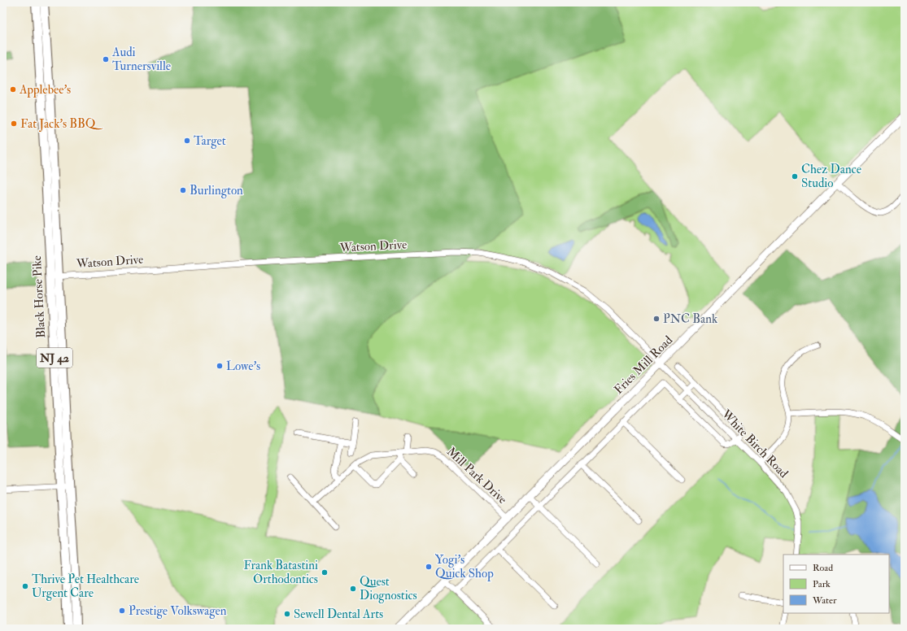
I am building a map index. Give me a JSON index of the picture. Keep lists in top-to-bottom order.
{
  "streets": {
    "highway": ["Black Horse Pike", "NJ 42"],
    "main road": ["Fries Mill Road"],
    "street": ["Watson Drive", "White Birch Road", "Mill Park Drive"]
  },
  "crossings": [
    ["Watson Drive", "Black Horse Pike"],
    ["Watson Drive", "Fries Mill Road"],
    ["Watson Drive", "White Birch Road"],
    ["Fries Mill Road", "White Birch Road"],
    ["Fries Mill Road", "Mill Park Drive"]
  ],
  "places": [
    "Audi Turnersville",
    "Applebee's",
    "Fat Jack's BBQ",
    "Target",
    "Chez Dance Studio",
    "Burlington",
    "PNC Bank",
    "Lowe's",
    "Yogi's Quick Shop",
    "Frank Batastini Orthodontics",
    "Thrive Pet Healthcare Urgent Care",
    "Quest Diognostics",
    "Prestige Volkswagen",
    "Sewell Dental Arts"
  ],
  "legend": ["Road", "Park", "Water"]
}
